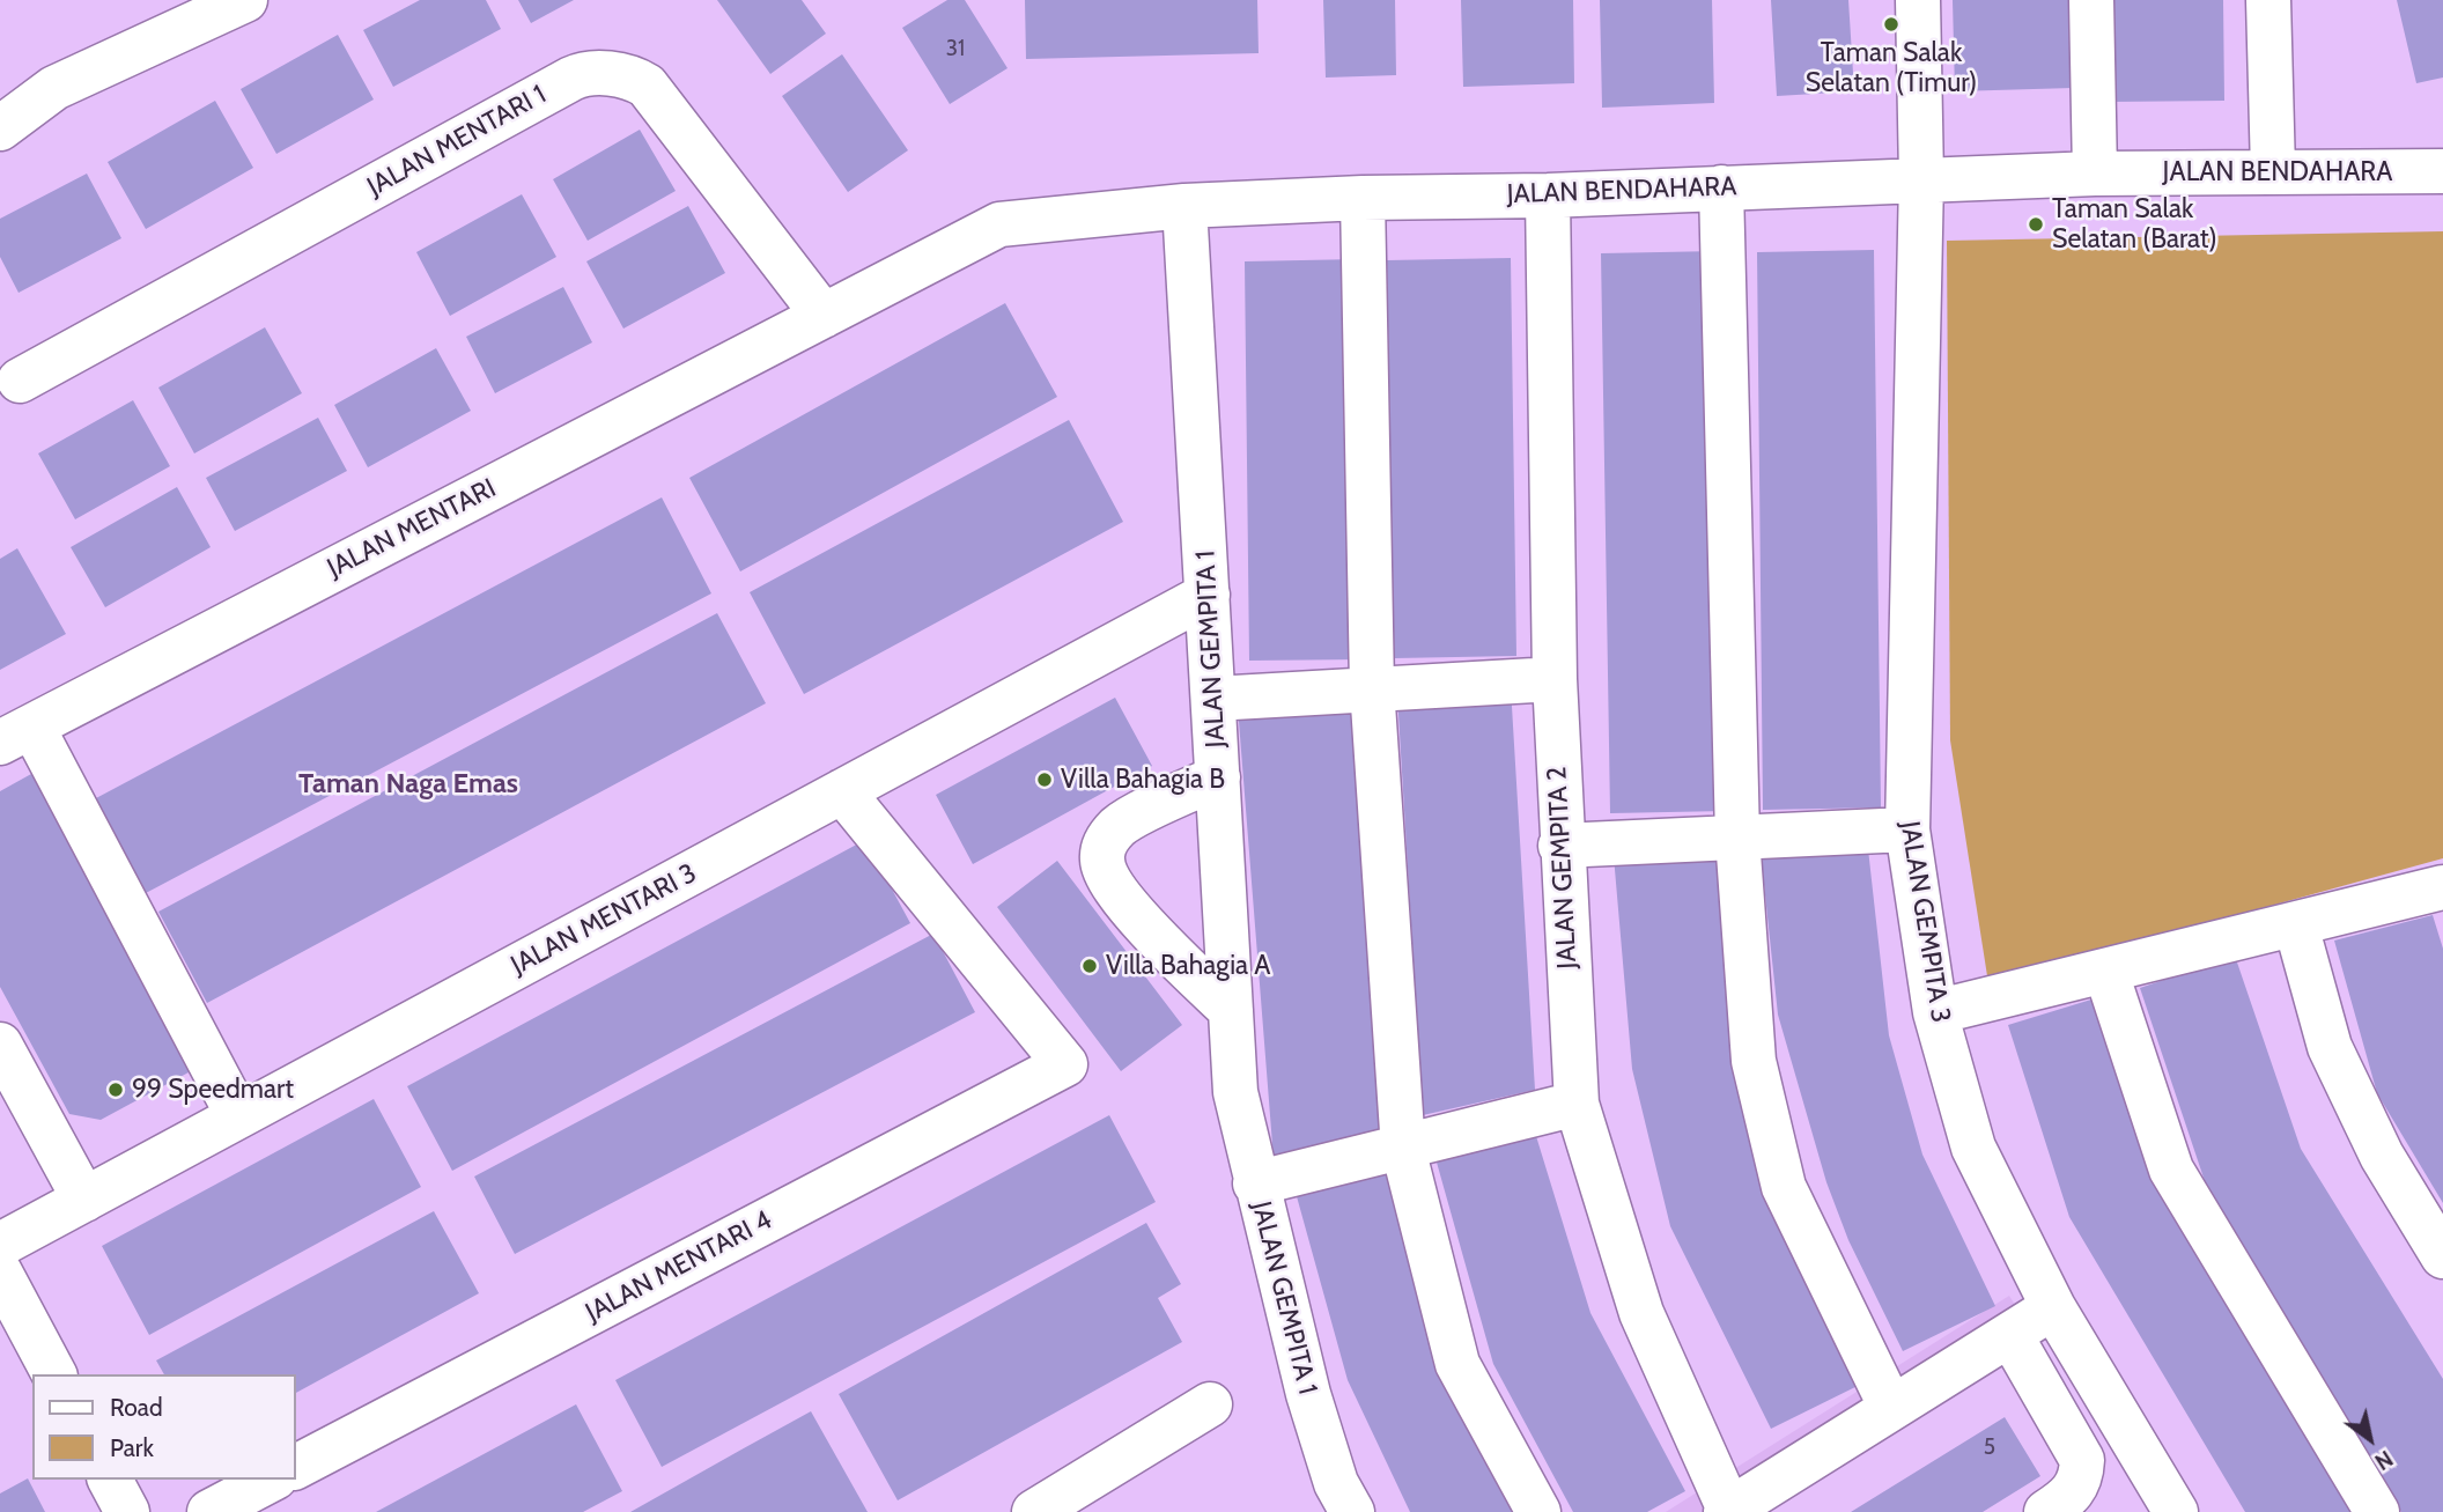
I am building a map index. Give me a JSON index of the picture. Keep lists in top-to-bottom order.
{
  "streets": {
    "street": [
      "JALAN MENTARI 1",
      "JALAN BENDAHARA",
      "JALAN MENTARI",
      "JALAN GEMPITA 1",
      "JALAN GEMPITA 2",
      "JALAN MENTARI 3",
      "JALAN GEMPITA 3",
      "JALAN MENTARI 4"
    ]
  },
  "crossings": [
    ["JALAN MENTARI 1", "JALAN BENDAHARA"],
    ["JALAN MENTARI 1", "JALAN MENTARI"],
    ["JALAN BENDAHARA", "JALAN MENTARI"],
    ["JALAN BENDAHARA", "JALAN GEMPITA 1"],
    ["JALAN BENDAHARA", "JALAN GEMPITA 2"],
    ["JALAN BENDAHARA", "JALAN GEMPITA 3"],
    ["JALAN GEMPITA 1", "JALAN MENTARI 3"],
    ["JALAN MENTARI 3", "JALAN MENTARI 4"]
  ],
  "districts": ["Taman Naga Emas"],
  "places": [
    "Taman Salak Selatan (Timur)",
    "Taman Salak Selatan (Barat)",
    "Villa Bahagia B",
    "Villa Bahagia A",
    "99 Speedmart"
  ],
  "house_numbers": ["31", "5"],
  "legend": ["Road", "Park"],
  "north": "bottom right"
}
